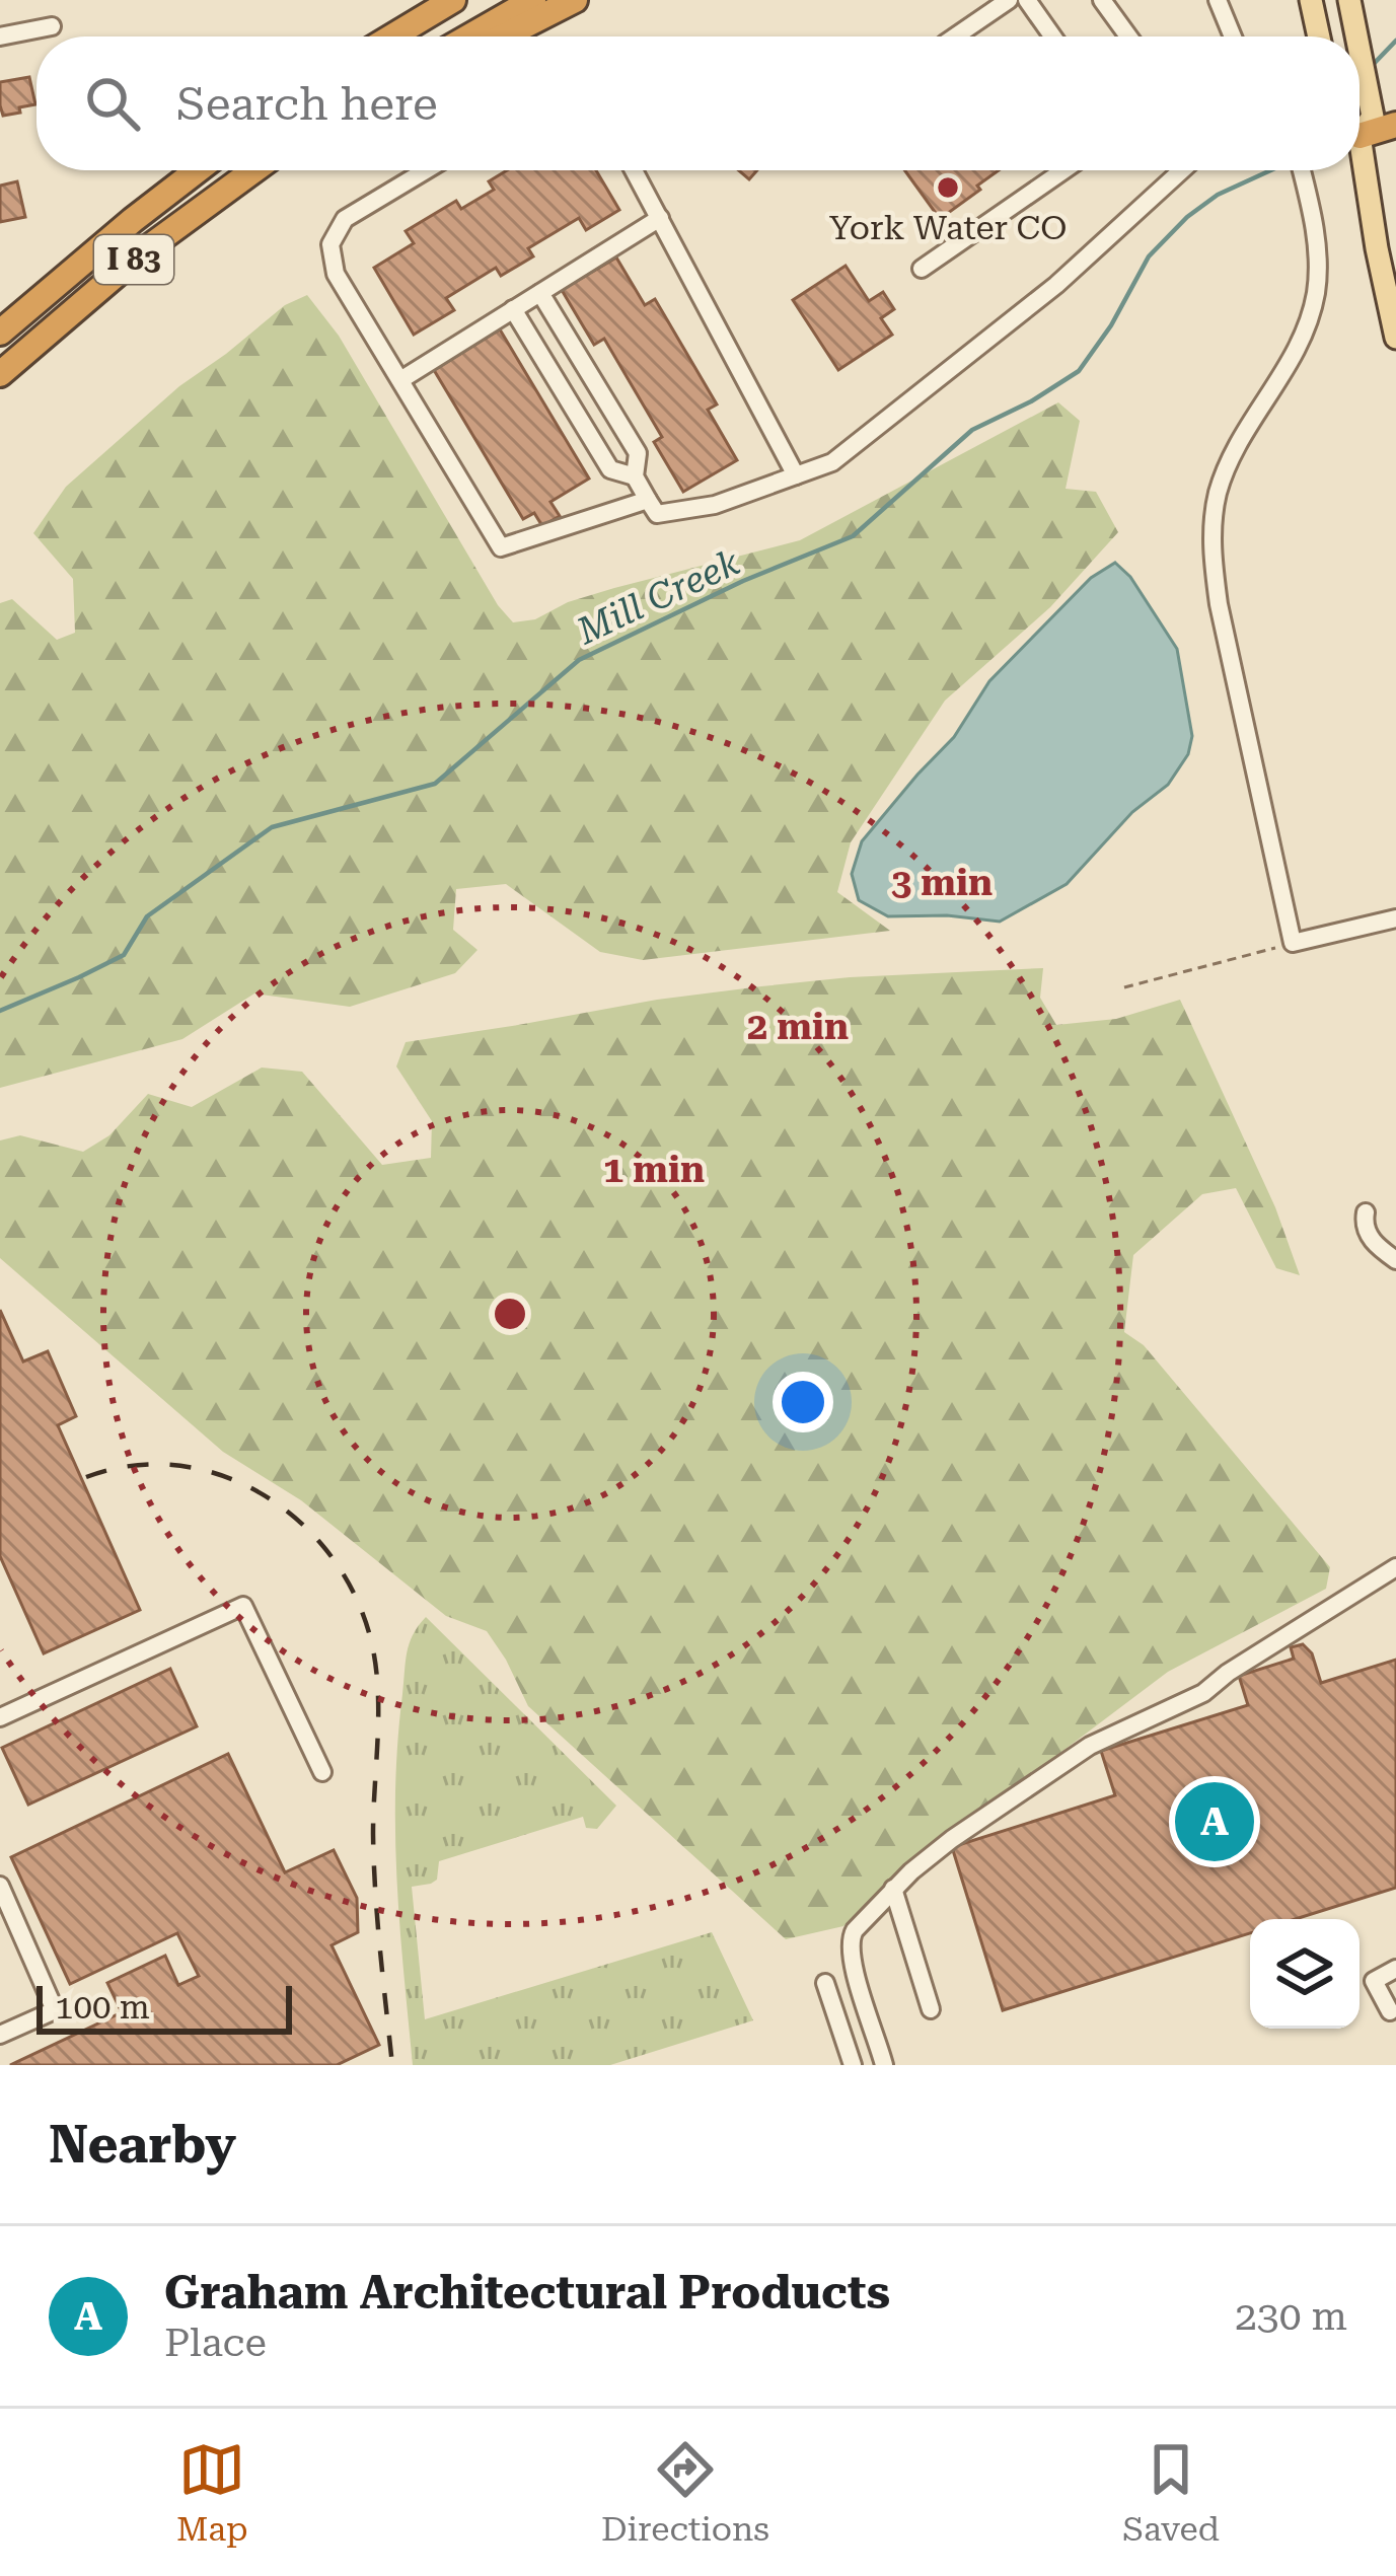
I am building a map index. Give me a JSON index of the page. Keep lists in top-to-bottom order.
{
  "streets": {
    "highway": ["I 83"]
  },
  "water": ["Mill Creek"],
  "places": ["York Water CO"],
  "scale_bar": "100 m",
  "page": {
    "search": "Search here",
    "pins": "A",
    "scale": "100 m",
    "heading": "Nearby",
    "list": [
      {
        "mark": "A",
        "name": "Graham Architectural Products",
        "note": "Place",
        "value": "230 m"
      }
    ],
    "nav": ["Map", "Directions", "Saved"]
  },
  "rings": ["3 min", "2 min", "1 min"]
}
